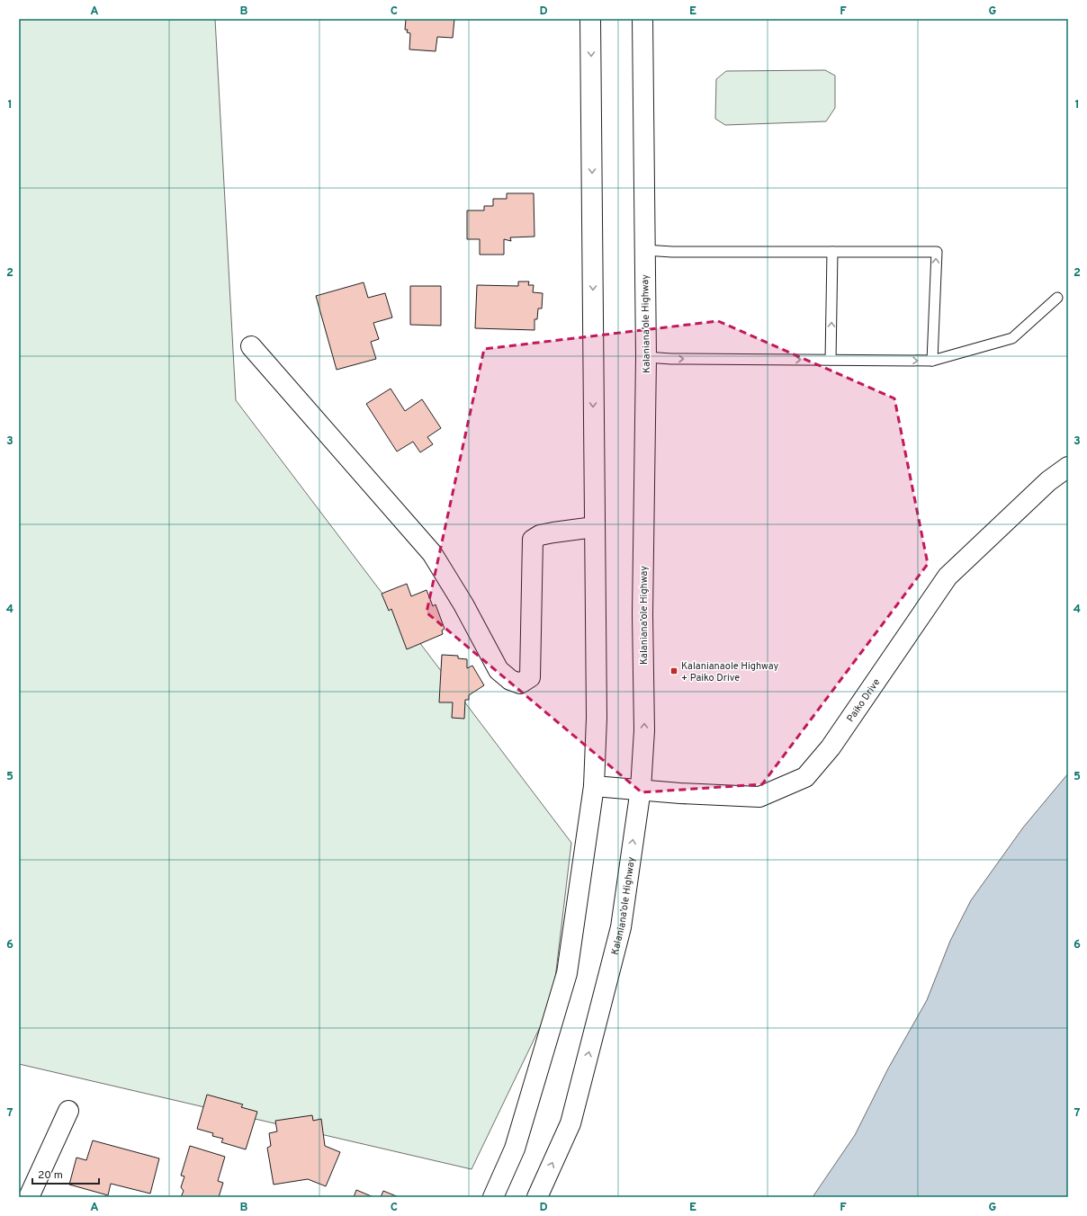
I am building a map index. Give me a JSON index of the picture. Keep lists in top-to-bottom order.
{
  "streets": {
    "main road": ["Kalaniana’ole Highway", "Paiko Drive"]
  },
  "crossings": [
    ["Kalaniana’ole Highway", "Paiko Drive"]
  ],
  "places": {
    "transit": ["Kalanianaole Highway + Paiko Drive"]
  },
  "scale_bar": "20 m",
  "grid": {
    "columns": [
      "A",
      "B",
      "C",
      "D",
      "E",
      "F",
      "G"
    ],
    "rows": [
      "1",
      "2",
      "3",
      "4",
      "5",
      "6",
      "7"
    ]
  }
}
